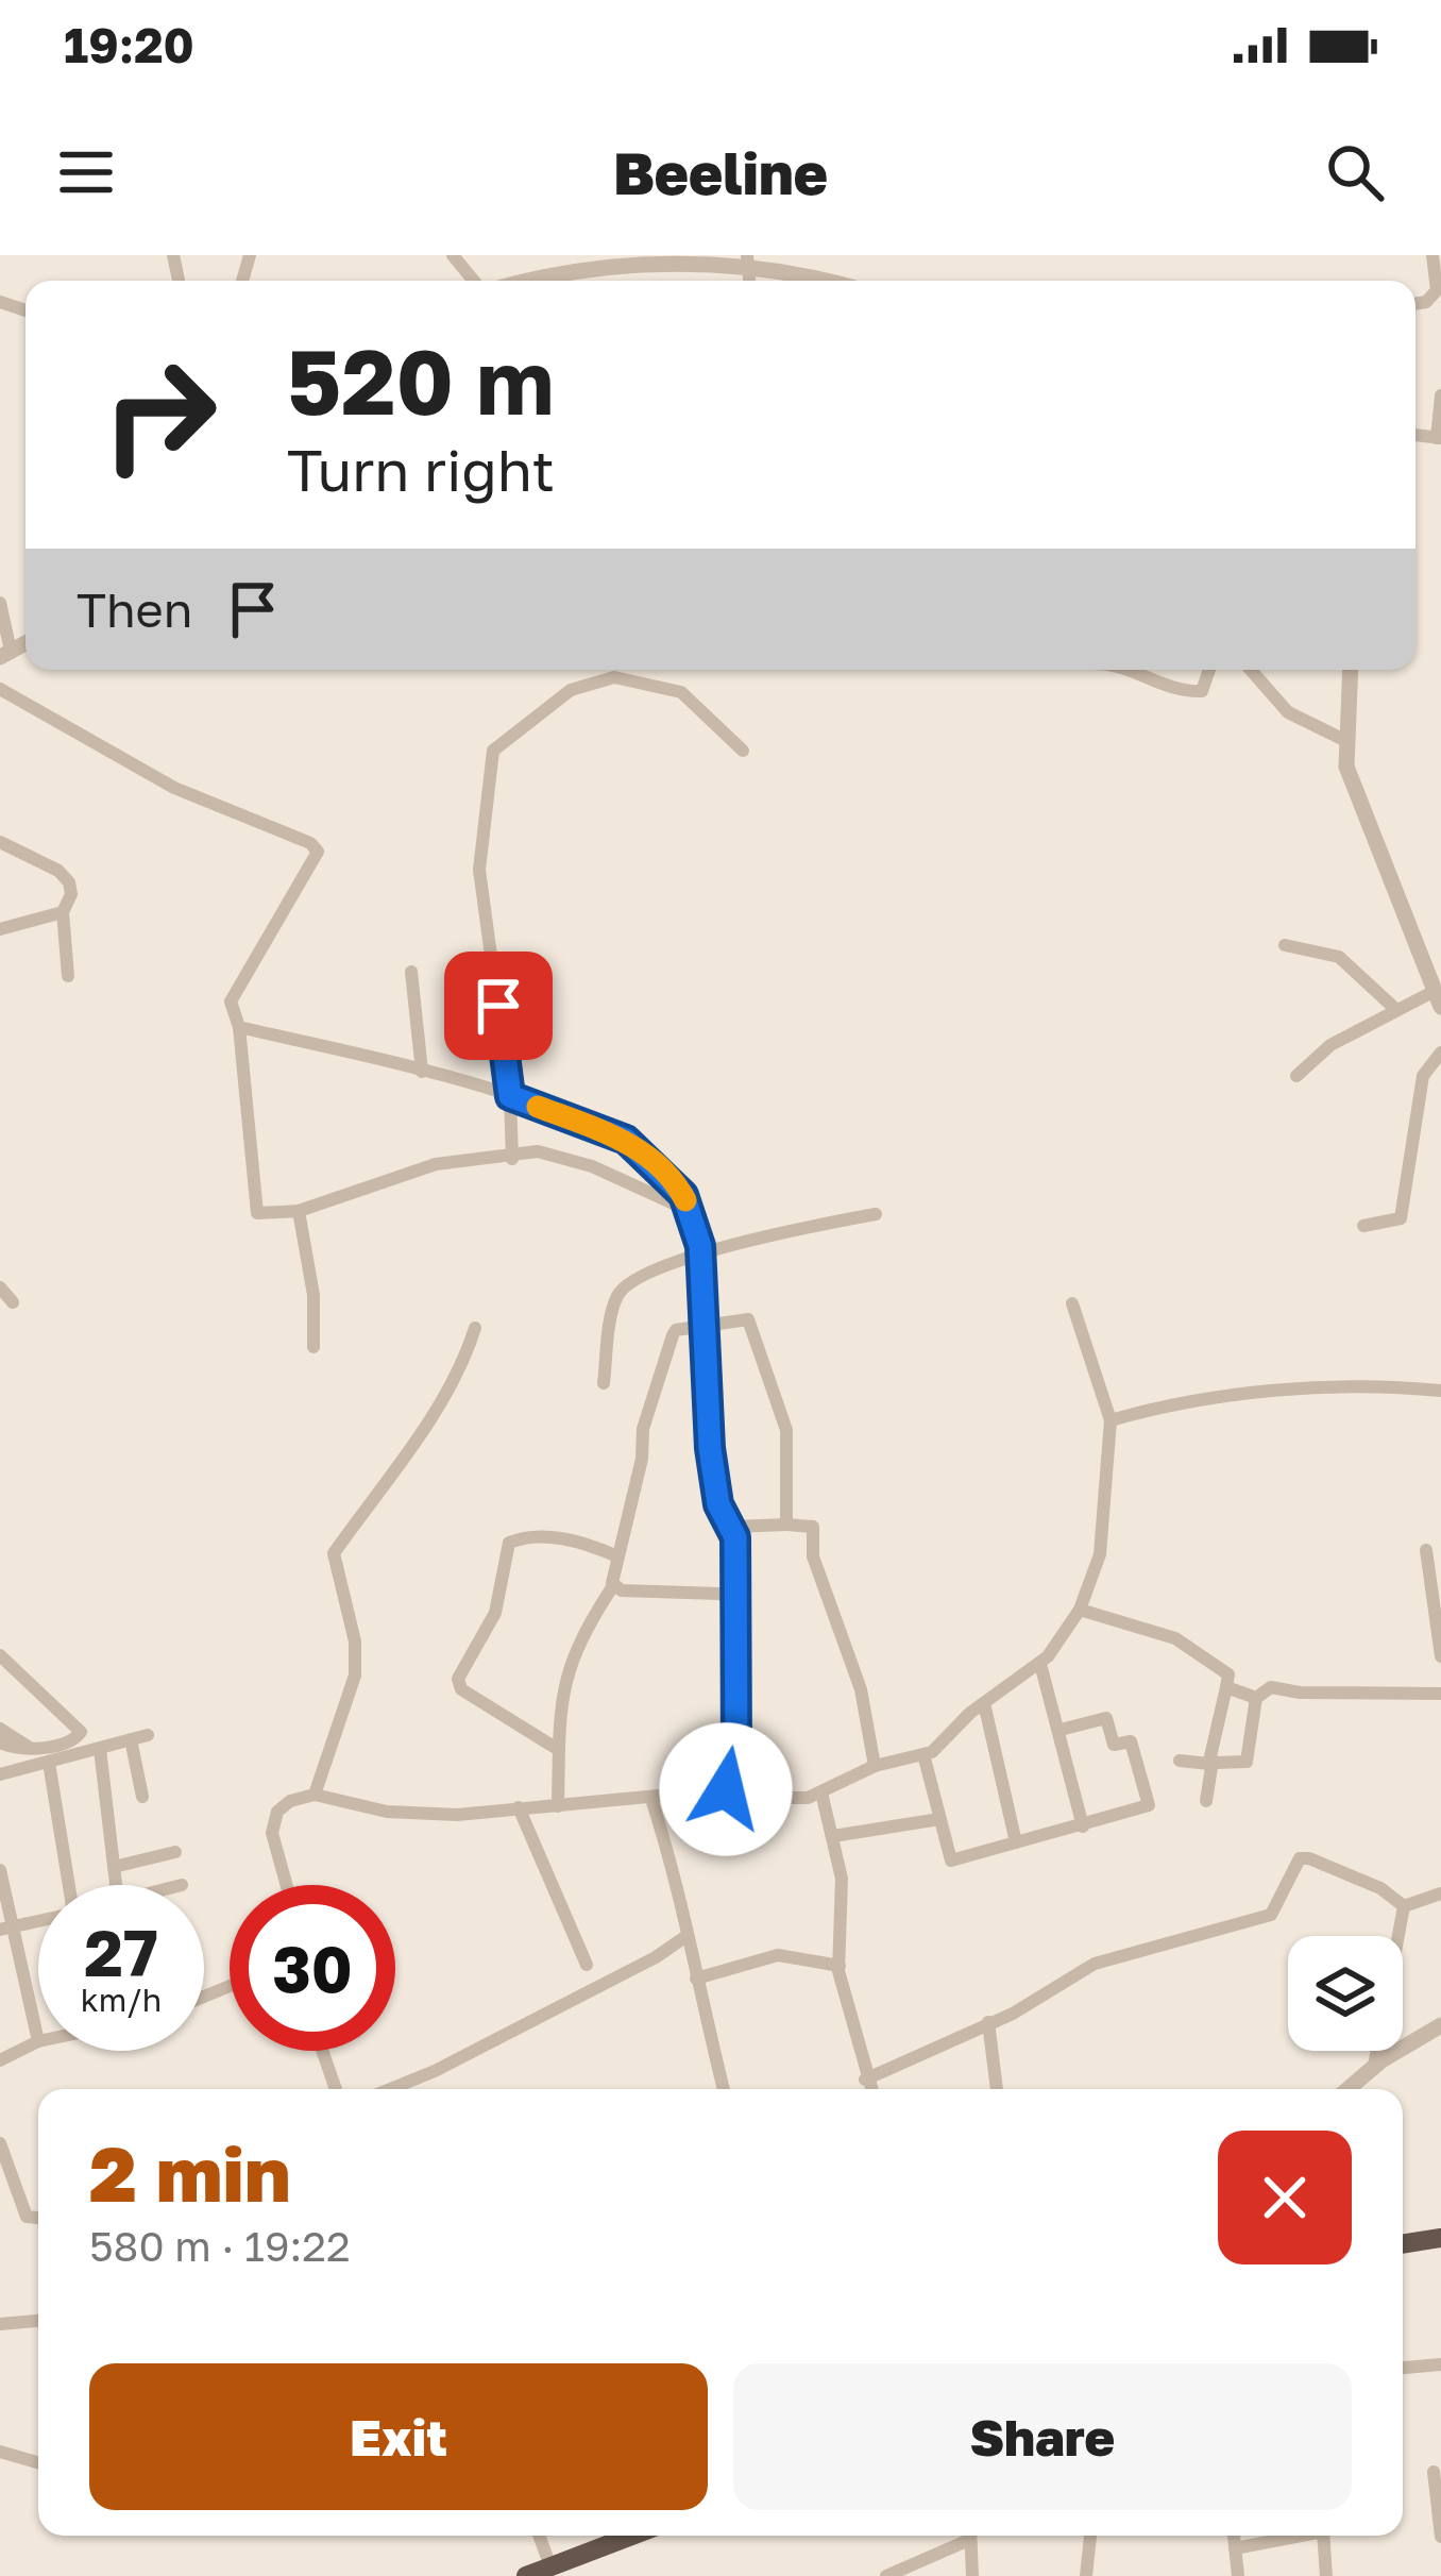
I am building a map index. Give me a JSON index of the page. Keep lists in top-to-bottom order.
{
  "page": {
    "status": "19:20",
    "header": "Beeline",
    "turn": ["520 m", "Turn right"],
    "then": "Then",
    "speed": "27 km/h",
    "limit": "30",
    "heading": ["2 min", "580 m · 19:22"],
    "buttons": ["Exit", "Share"]
  }
}
